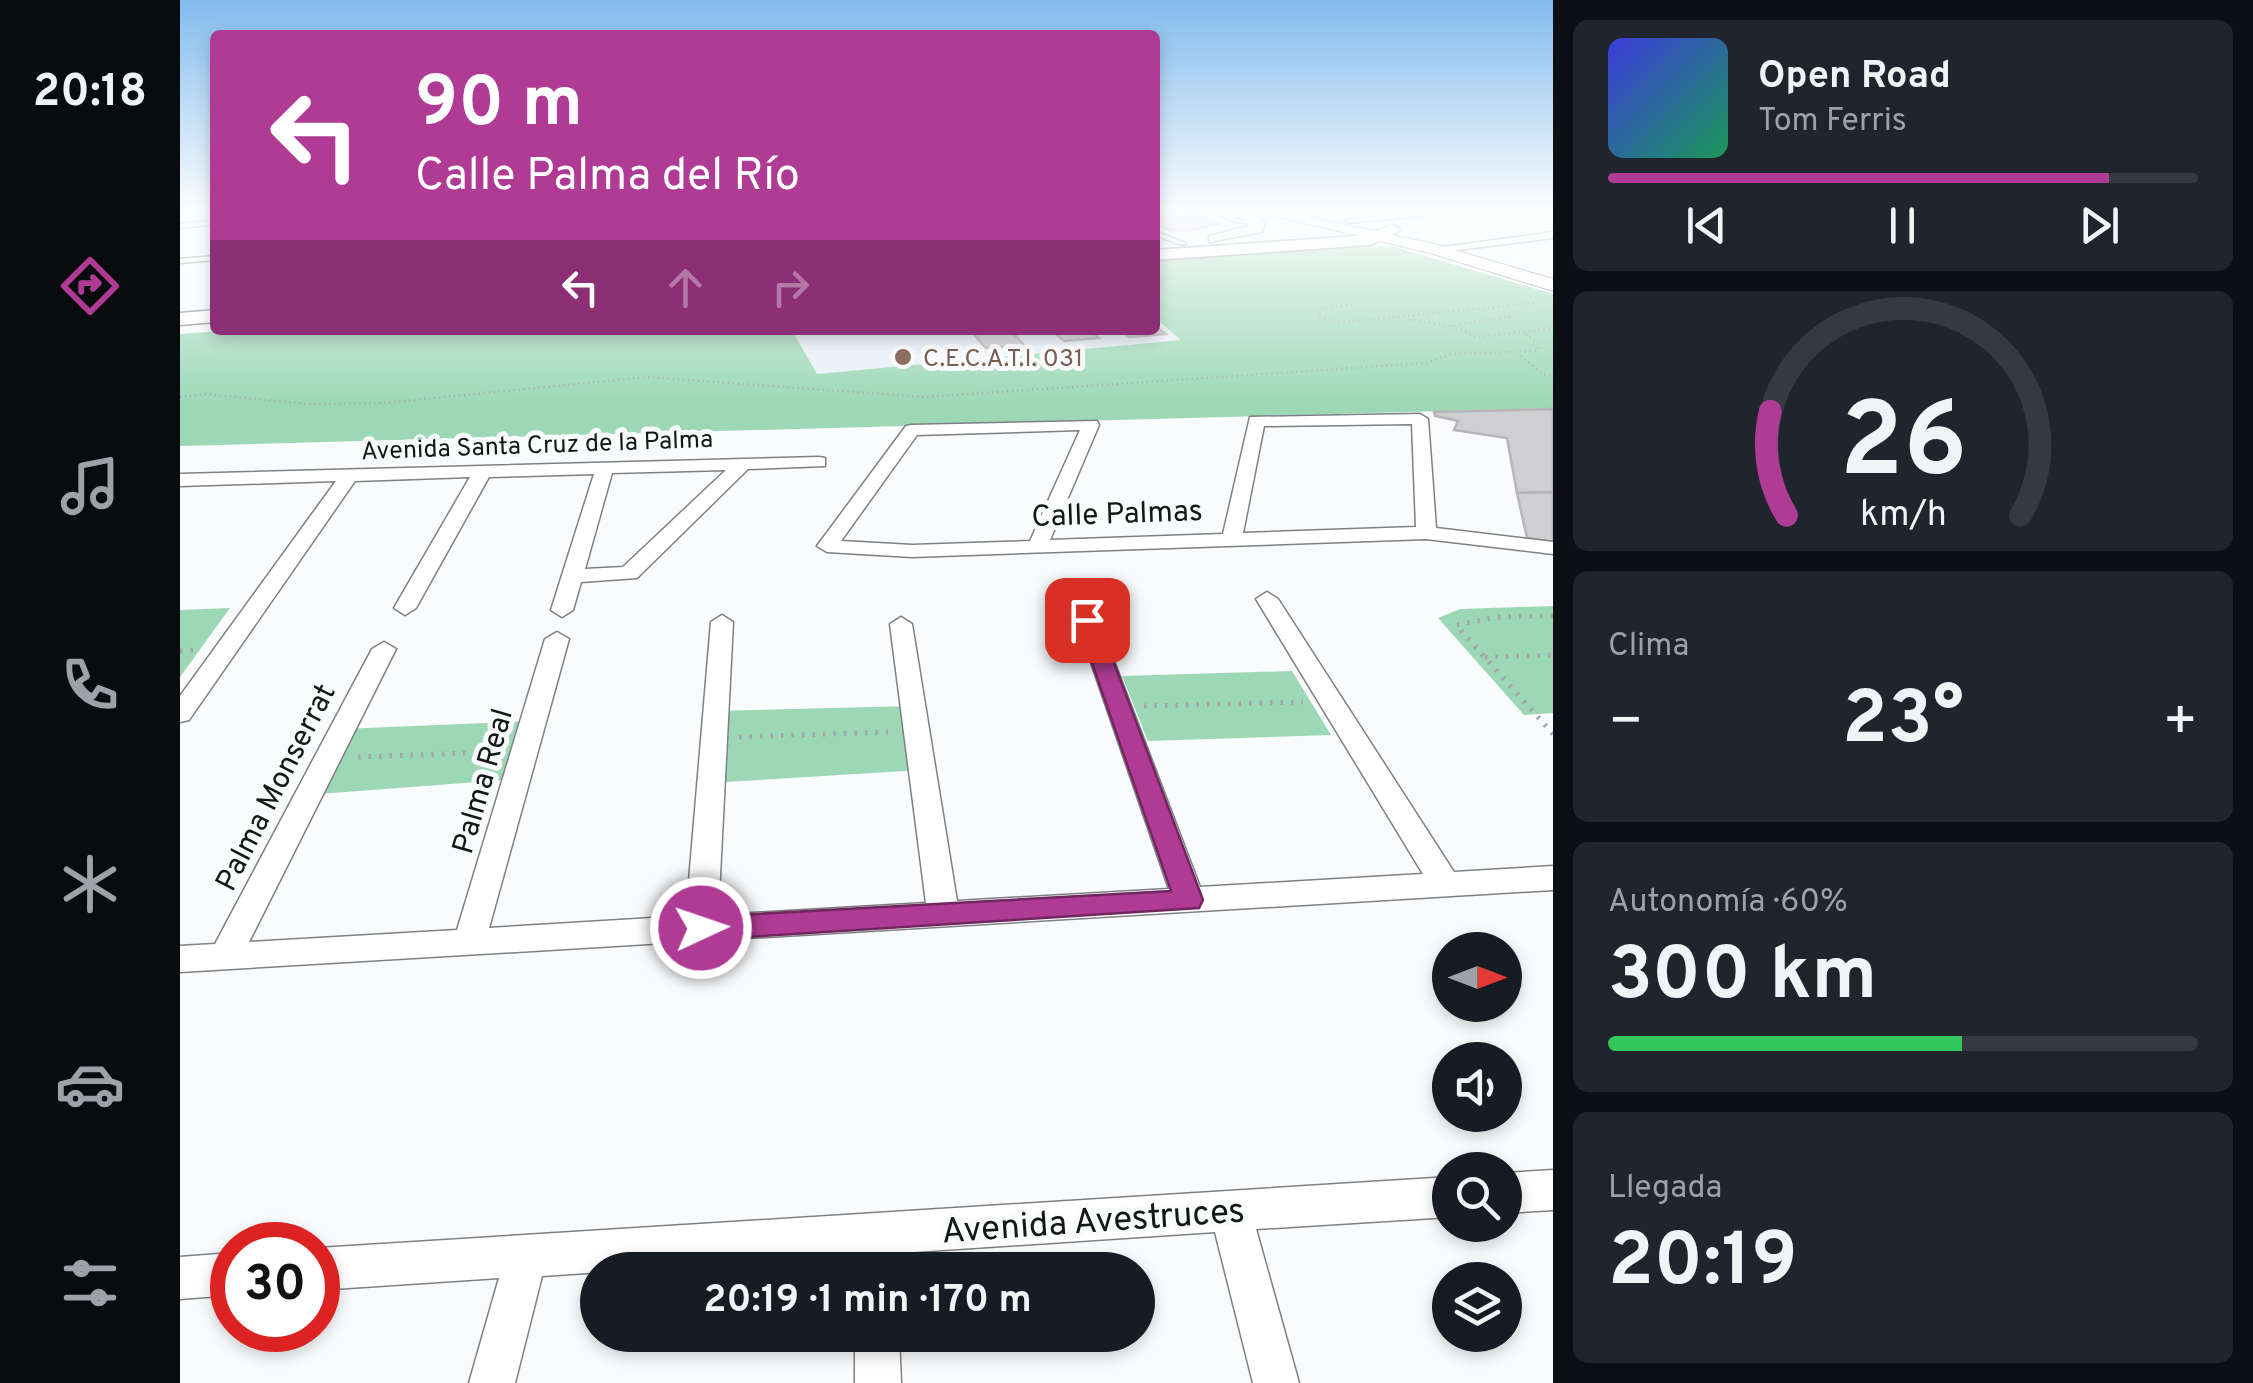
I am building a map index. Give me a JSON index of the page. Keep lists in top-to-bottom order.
{
  "streets": {
    "street": [
      "Avenida Santa Cruz de la Palma",
      "Calle Palmas",
      "Palma Real",
      "Palma Monserrat",
      "Avenida Avestruces"
    ]
  },
  "places": ["C.E.C.A.T.I. 031"],
  "north": "right",
  "page": {
    "tabs": "20:18",
    "turn": ["90 m", "Calle Palma del Río"],
    "song": ["Open Road", "Tom Ferris"],
    "tile": [
      "Clima",
      ["Autonomía · 60%", "300 km"],
      ["Llegada", "20:19"]
    ],
    "heat": ["−", "23°", "+"],
    "limit": "30",
    "trip": "20:19 · 1 min · 170 m",
    "gauge": ["26", "km/h"]
  }
}
